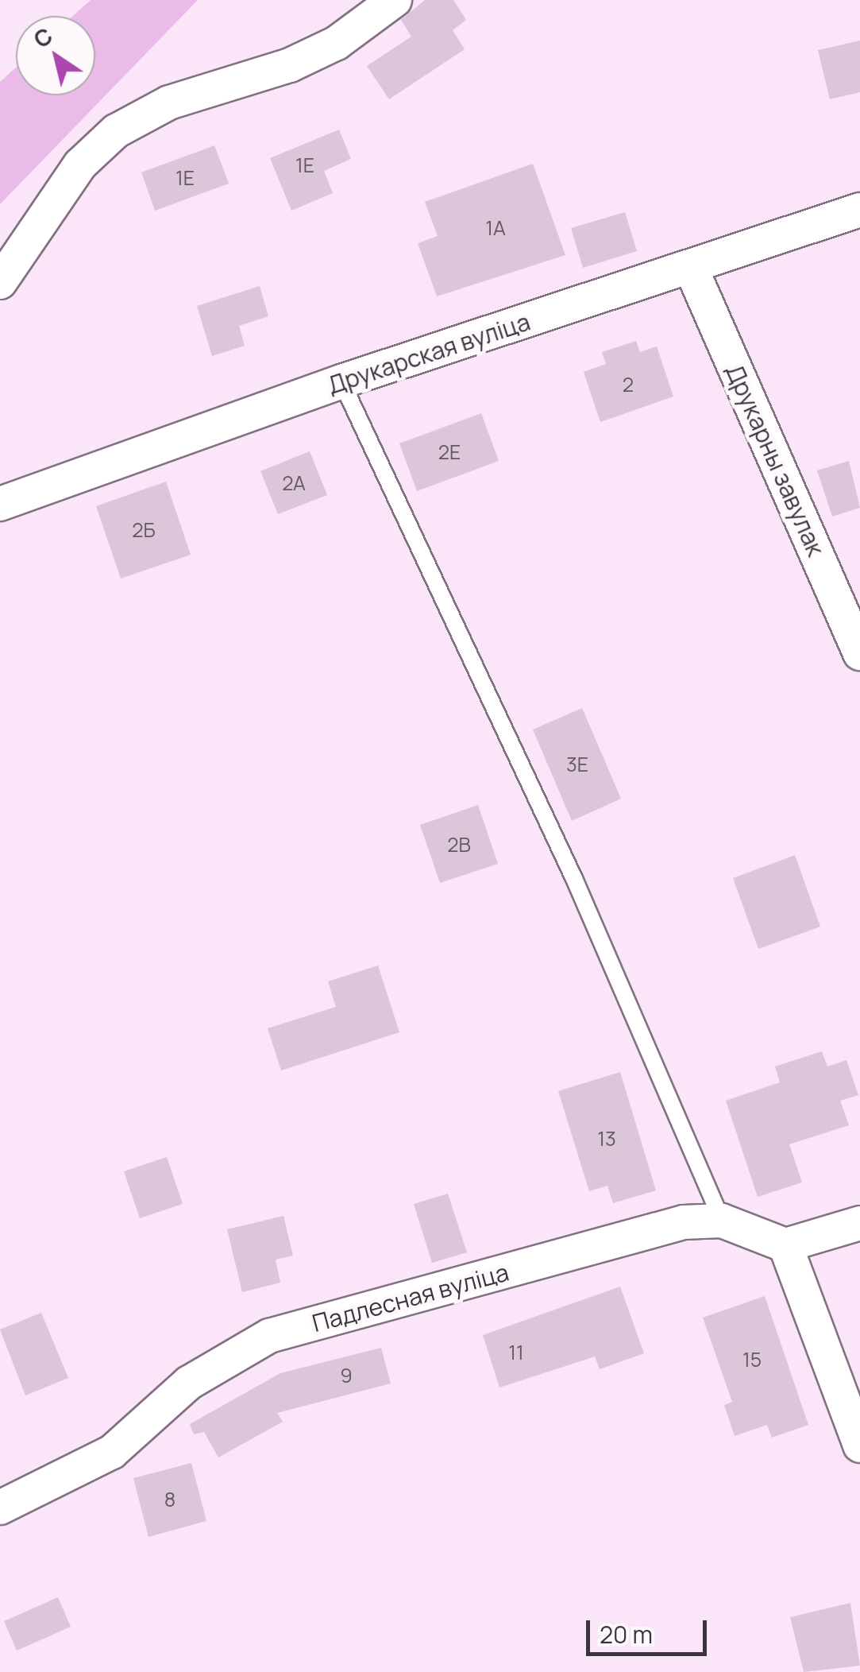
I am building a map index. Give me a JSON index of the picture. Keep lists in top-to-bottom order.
{
  "streets": {
    "street": ["Друкарская вуліца", "Друкарны завулак", "Падлесная вуліца"]
  },
  "crossings": [
    ["Друкарская вуліца", "Друкарны завулак"]
  ],
  "house_numbers": [
    "1Е",
    "1Е",
    "1А",
    "2",
    "2Е",
    "2А",
    "2Б",
    "3Е",
    "2В",
    "13",
    "11",
    "15",
    "9",
    "8"
  ],
  "scale_bar": "20 m",
  "north": "top left"
}
